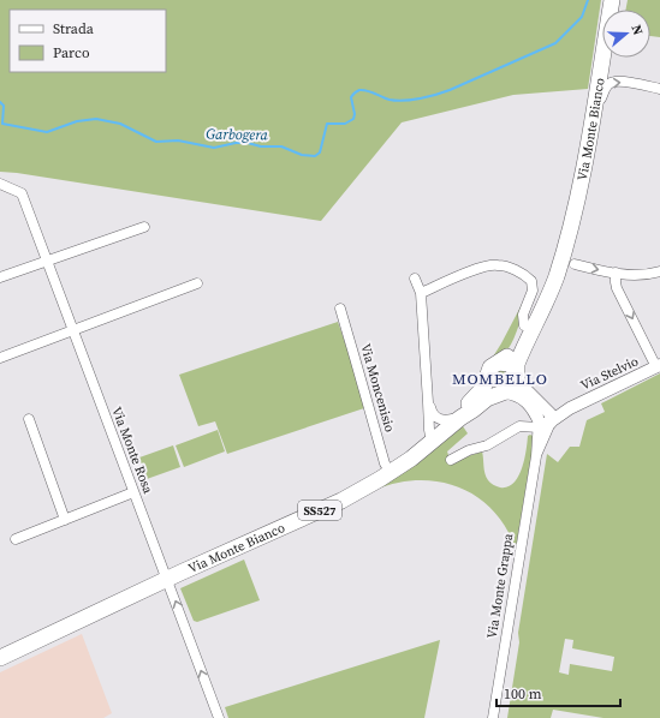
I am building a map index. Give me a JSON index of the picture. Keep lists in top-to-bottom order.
{
  "streets": {
    "main road": ["Via Monte Bianco", "SS527"],
    "street": [
      "Via Stelvio",
      "Via Moncenisio",
      "Via Monte Rosa",
      "Via Monte Grappa"
    ]
  },
  "crossings": [
    ["Via Monte Bianco", "Via Moncenisio"],
    ["Via Monte Bianco", "Via Monte Rosa"],
    ["Via Stelvio", "Via Monte Grappa"]
  ],
  "districts": ["MOMBELLO"],
  "water": ["Garbogera"],
  "legend": ["Strada", "Parco"],
  "scale_bar": "100 m",
  "north": "right"
}
